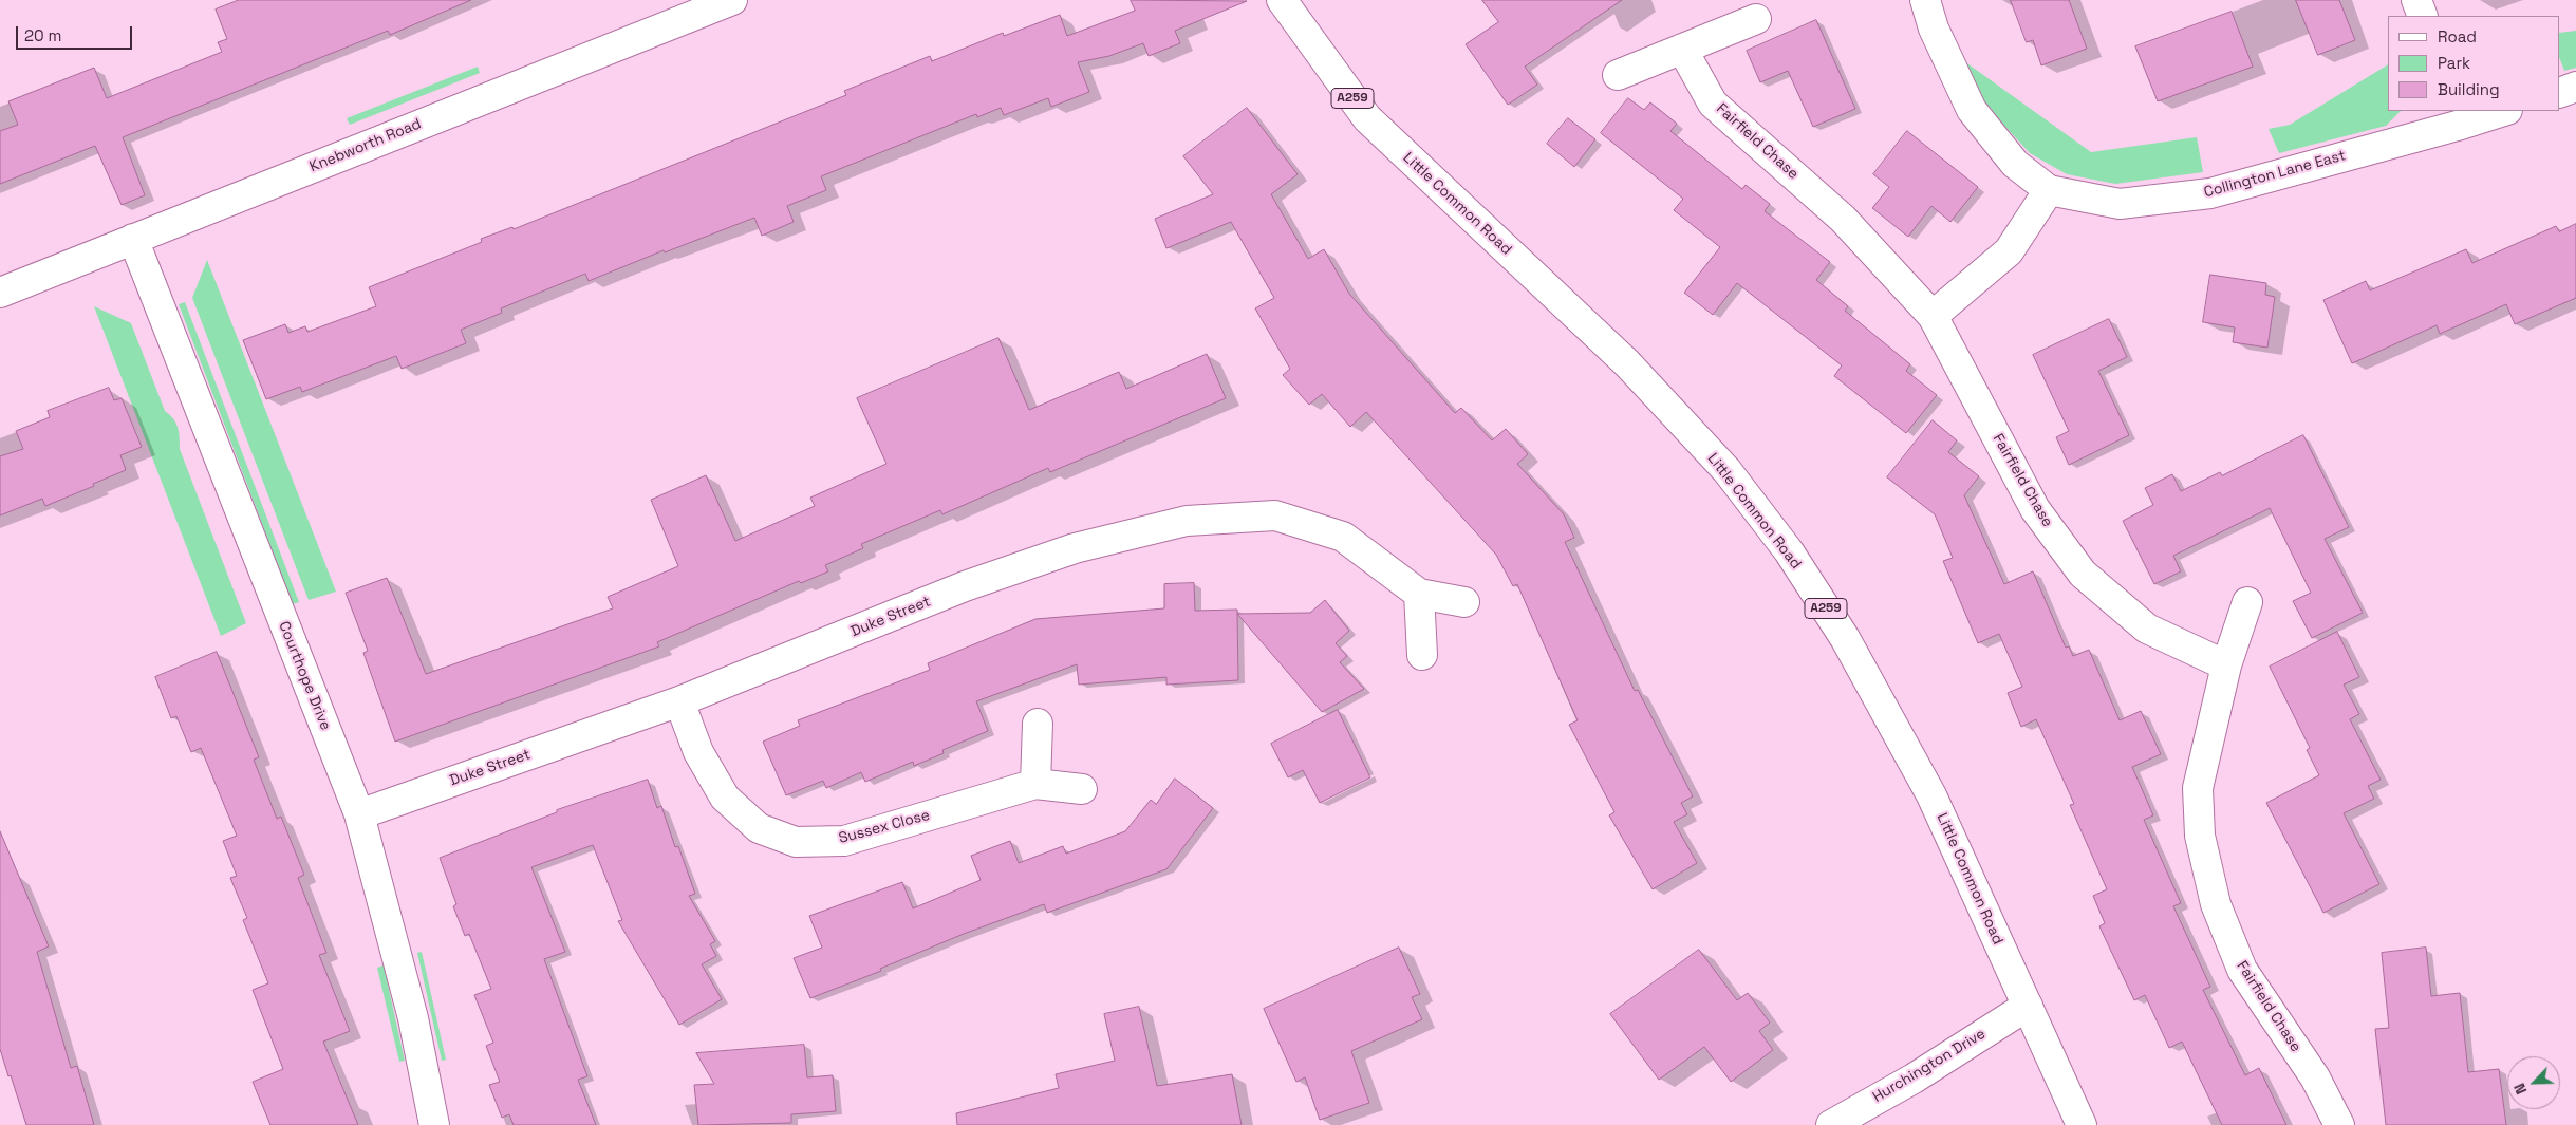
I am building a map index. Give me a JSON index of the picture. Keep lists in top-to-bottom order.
{
  "streets": {
    "main road": [
      "A259",
      "Fairfield Chase",
      "Knebworth Road",
      "Collington Lane East",
      "Little Common Road",
      "Duke Street",
      "Courthope Drive",
      "Sussex Close",
      "Hurchington Drive"
    ]
  },
  "crossings": [
    ["Knebworth Road", "Courthope Drive"],
    ["Little Common Road", "Hurchington Drive"],
    ["Duke Street", "Courthope Drive"],
    ["Duke Street", "Sussex Close"]
  ],
  "legend": ["Road", "Park", "Building"],
  "scale_bar": "20 m",
  "north": "bottom left"
}
